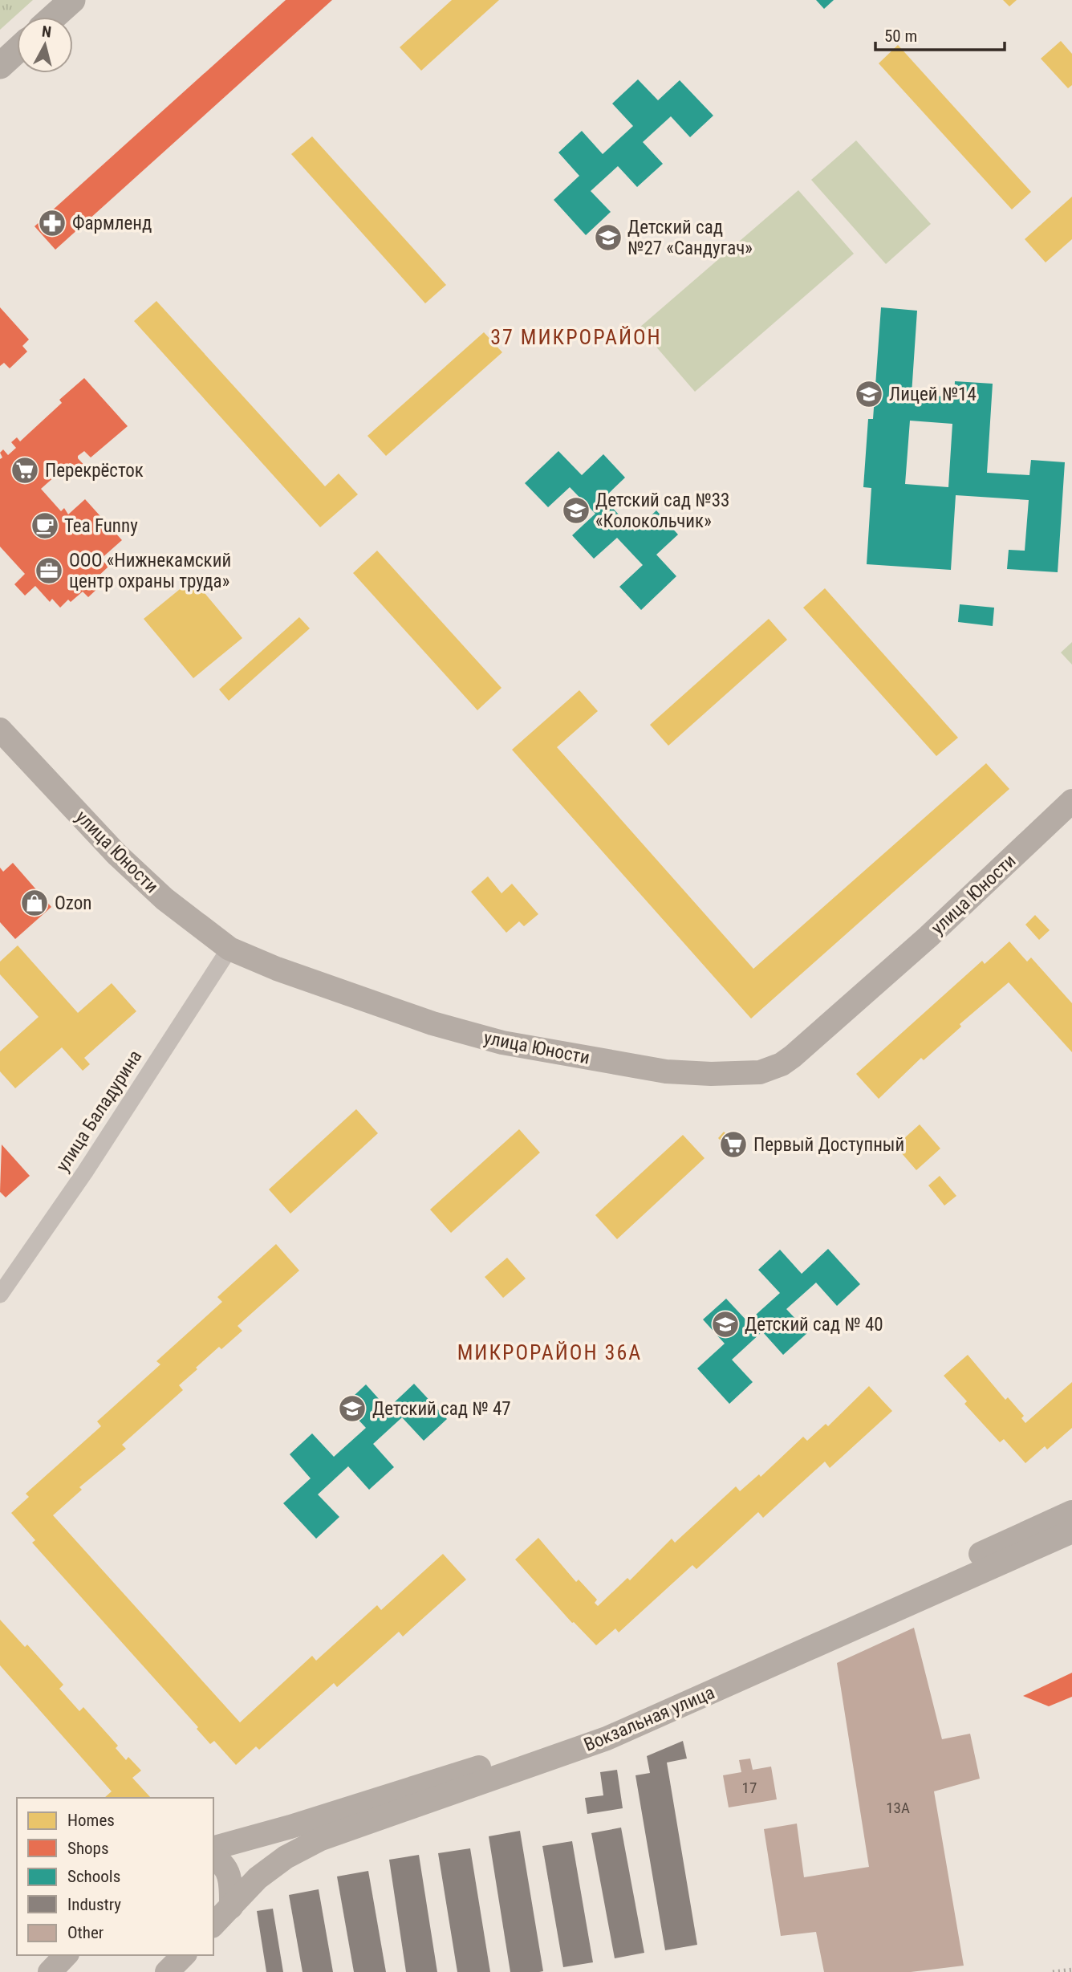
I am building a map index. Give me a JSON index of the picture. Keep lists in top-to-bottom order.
{
  "streets": {
    "main road": ["улица Юности", "Вокзальная улица"],
    "street": ["улица Баладурина"]
  },
  "crossings": [
    ["улица Юности", "улица Баладурина"]
  ],
  "districts": ["37 МИКРОРАЙОН", "МИКРОРАЙОН 36А"],
  "places": {
    "pharmacy": ["Фармленд"],
    "school or university": [
      "Детский сад №27 «Сандугач»",
      "Лицей №14",
      "Детский сад №33 «Колокольчик»",
      "Детский сад № 40",
      "Детский сад № 47"
    ],
    "supermarket": ["Перекрёсток", "Первый Доступный"],
    "cafe": ["Tea Funny"],
    "office": ["ООО «Нижнекамский центр охраны труда»"],
    "shop": ["Ozon"]
  },
  "house_numbers": ["17", "13А"],
  "legend": [
    "Homes",
    "Shops",
    "Schools",
    "Industry",
    "Other"
  ],
  "scale_bar": "50 m",
  "north": "top"
}
